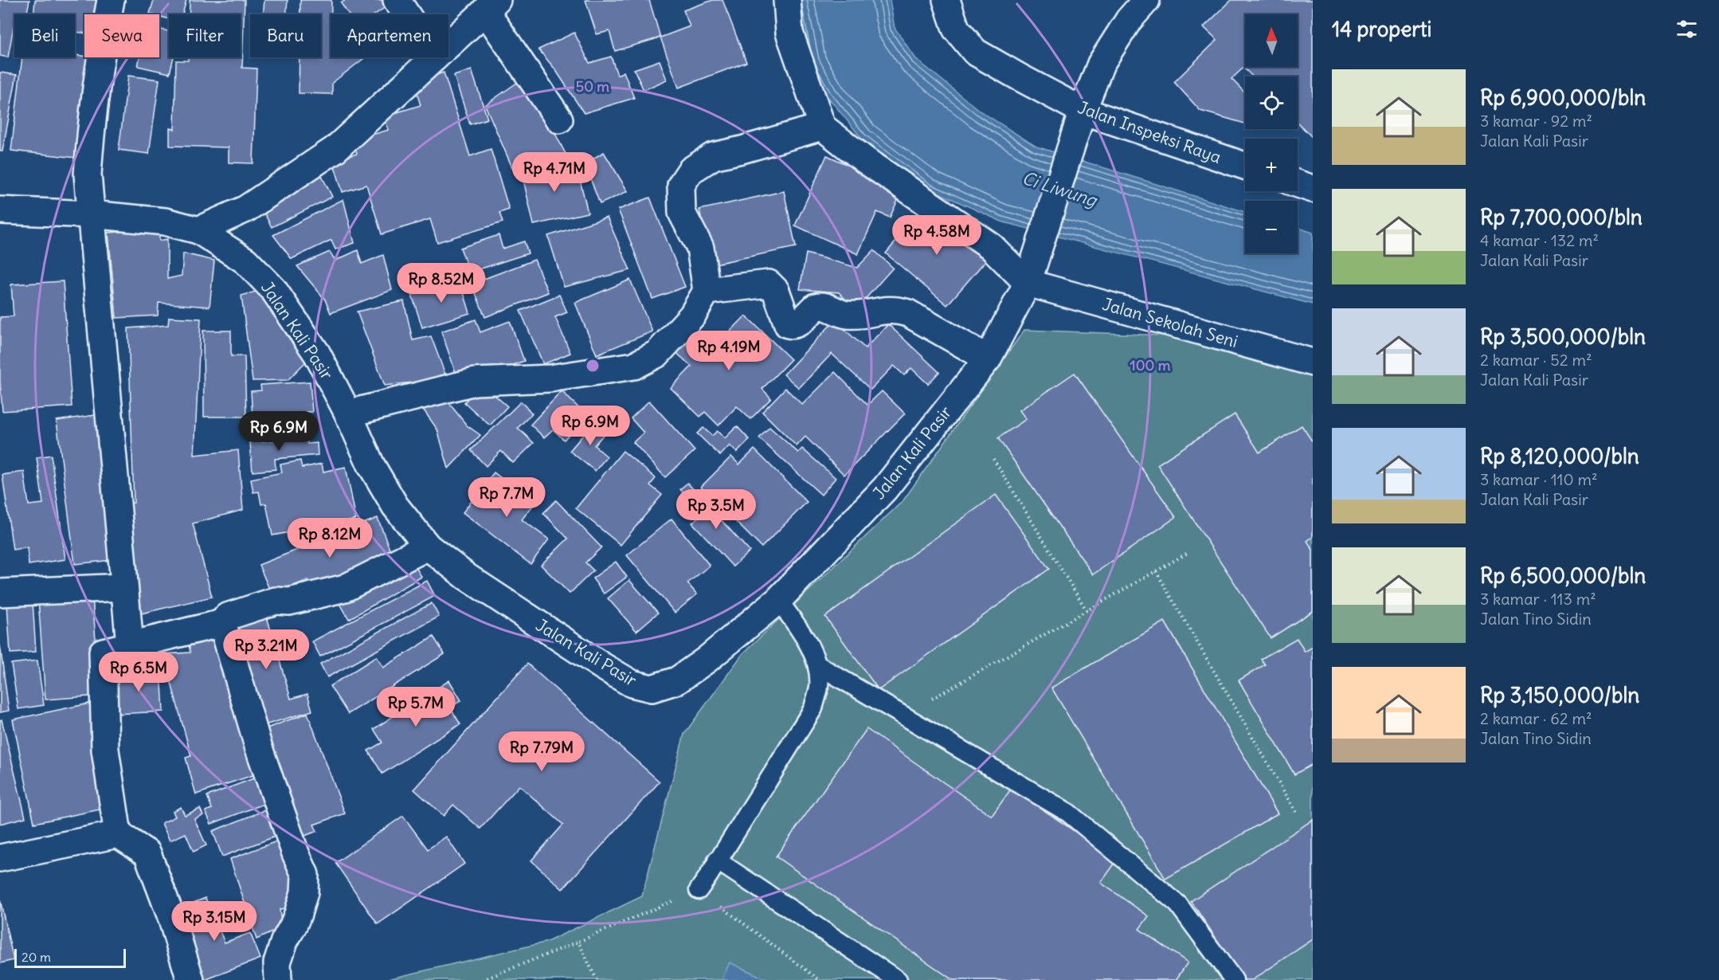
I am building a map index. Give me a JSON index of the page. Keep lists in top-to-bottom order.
{
  "streets": {
    "street": ["Jalan Inspeksi Raya", "Jalan Sekolah Seni", "Jalan Kali Pasir"]
  },
  "crossings": [
    ["Jalan Inspeksi Raya", "Jalan Kali Pasir"],
    ["Jalan Sekolah Seni", "Jalan Kali Pasir"]
  ],
  "water": ["Ci Liwung"],
  "scale_bar": "20 m",
  "north": "top",
  "page": {
    "heading": "14 properti",
    "map_buttons": ["+", "−"],
    "chip": [
      "Beli",
      "Sewa",
      "Filter",
      "Baru",
      "Apartemen"
    ],
    "list": [
      {
        "name": "Rp 6,900,000/bln",
        "note": "3 kamar · 92 m² · Jalan Kali Pasir"
      },
      {
        "name": "Rp 7,700,000/bln",
        "note": "4 kamar · 132 m² · Jalan Kali Pasir"
      },
      {
        "name": "Rp 3,500,000/bln",
        "note": "2 kamar · 52 m² · Jalan Kali Pasir"
      },
      {
        "name": "Rp 8,120,000/bln",
        "note": "3 kamar · 110 m² · Jalan Kali Pasir"
      },
      {
        "name": "Rp 6,500,000/bln",
        "note": "3 kamar · 113 m² · Jalan Tino Sidin"
      },
      {
        "name": "Rp 3,150,000/bln",
        "note": "2 kamar · 62 m² · Jalan Tino Sidin"
      }
    ],
    "price": [
      "Rp 4.71M",
      "Rp 4.58M",
      "Rp 8.52M",
      "Rp 4.19M",
      "Rp 6.9M",
      "Rp 6.9M",
      "Rp 7.7M",
      "Rp 3.5M",
      "Rp 8.12M",
      "Rp 3.21M",
      "Rp 6.5M",
      "Rp 5.7M",
      "Rp 7.79M",
      "Rp 3.15M"
    ],
    "scale": "20 m"
  },
  "rings": ["50 m", "100 m"]
}
